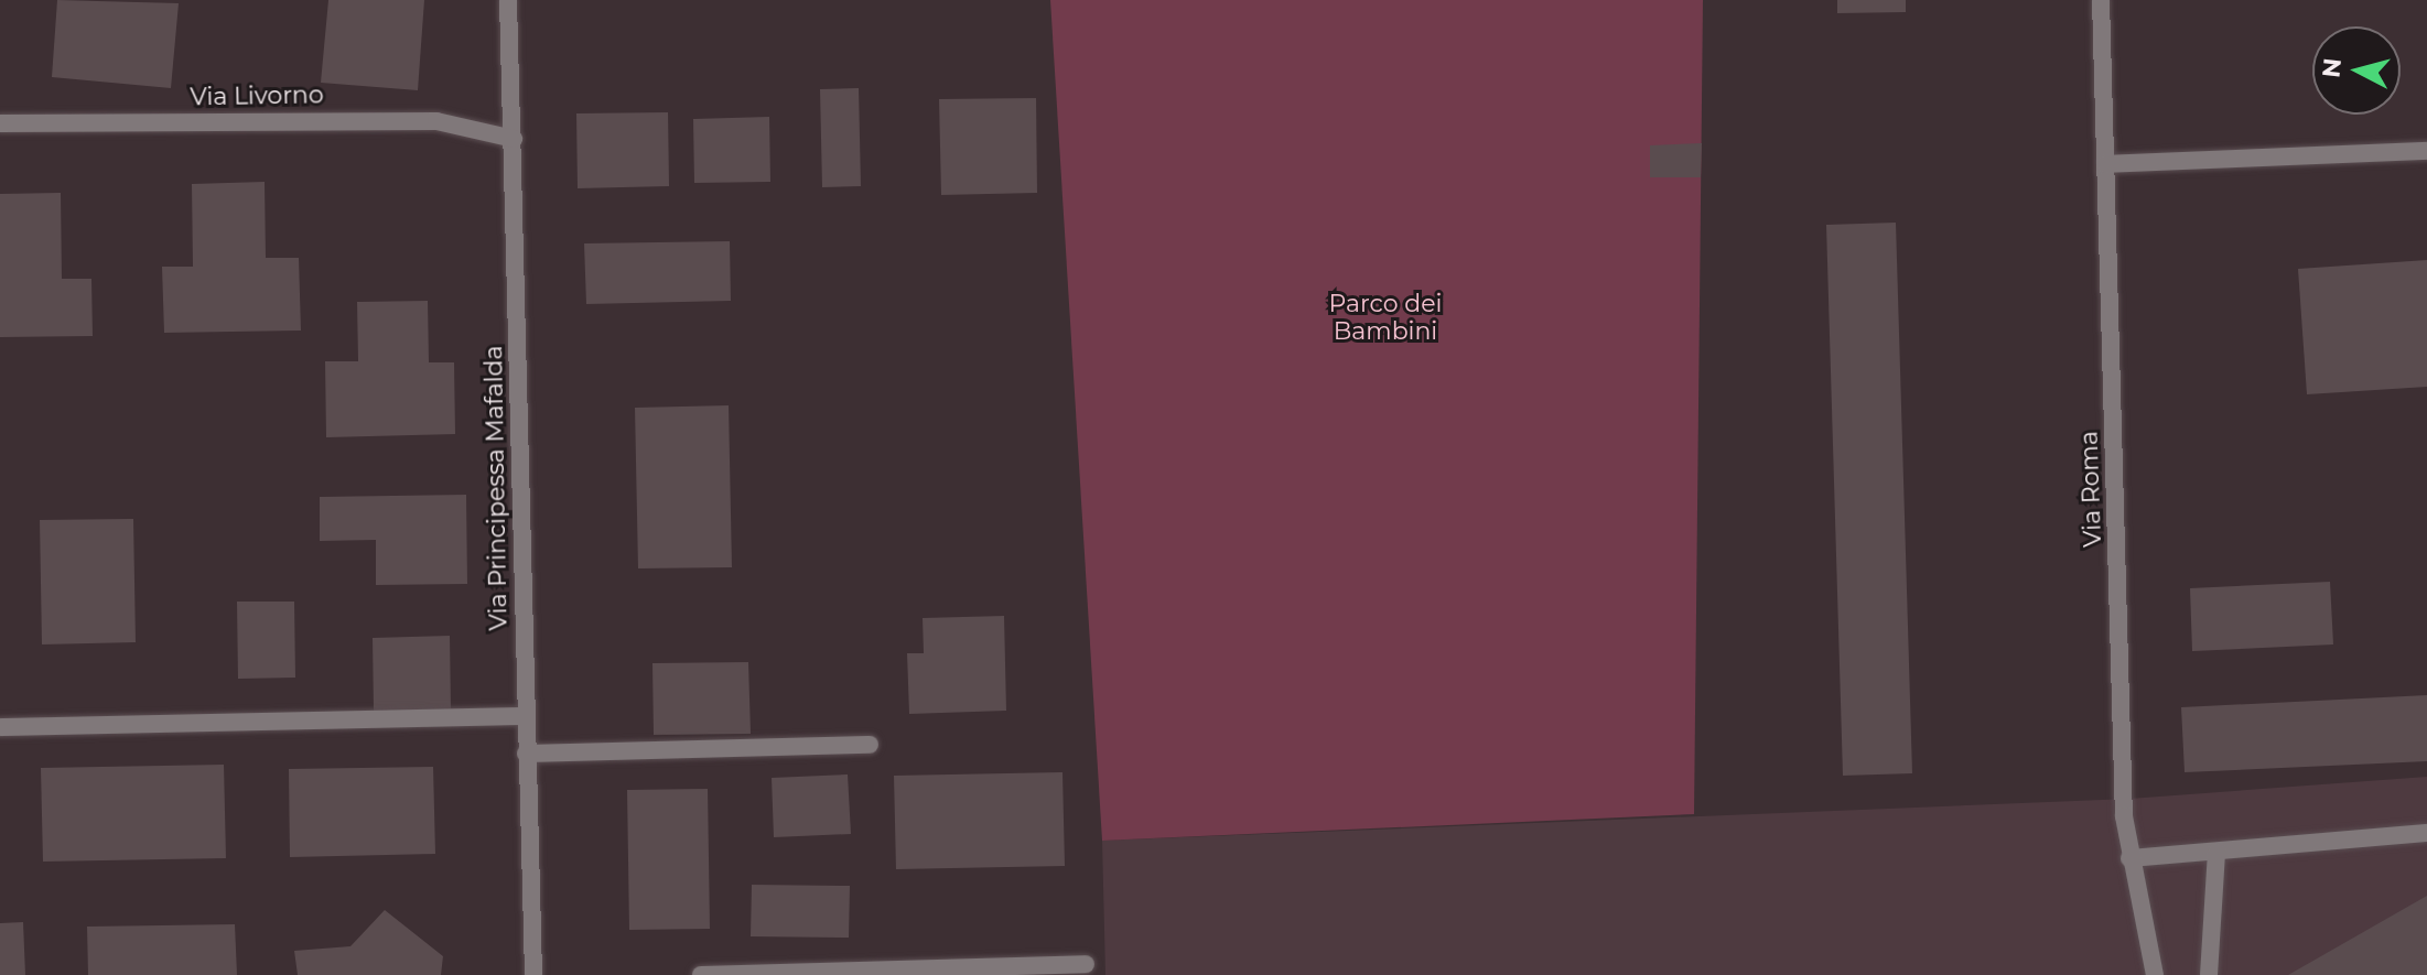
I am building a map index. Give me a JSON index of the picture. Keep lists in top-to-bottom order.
{
  "streets": {
    "street": ["Via Livorno", "Via Principessa Mafalda", "Via Roma"]
  },
  "crossings": [
    ["Via Livorno", "Via Principessa Mafalda"]
  ],
  "parks": ["Parco dei Bambini"],
  "north": "left"
}
